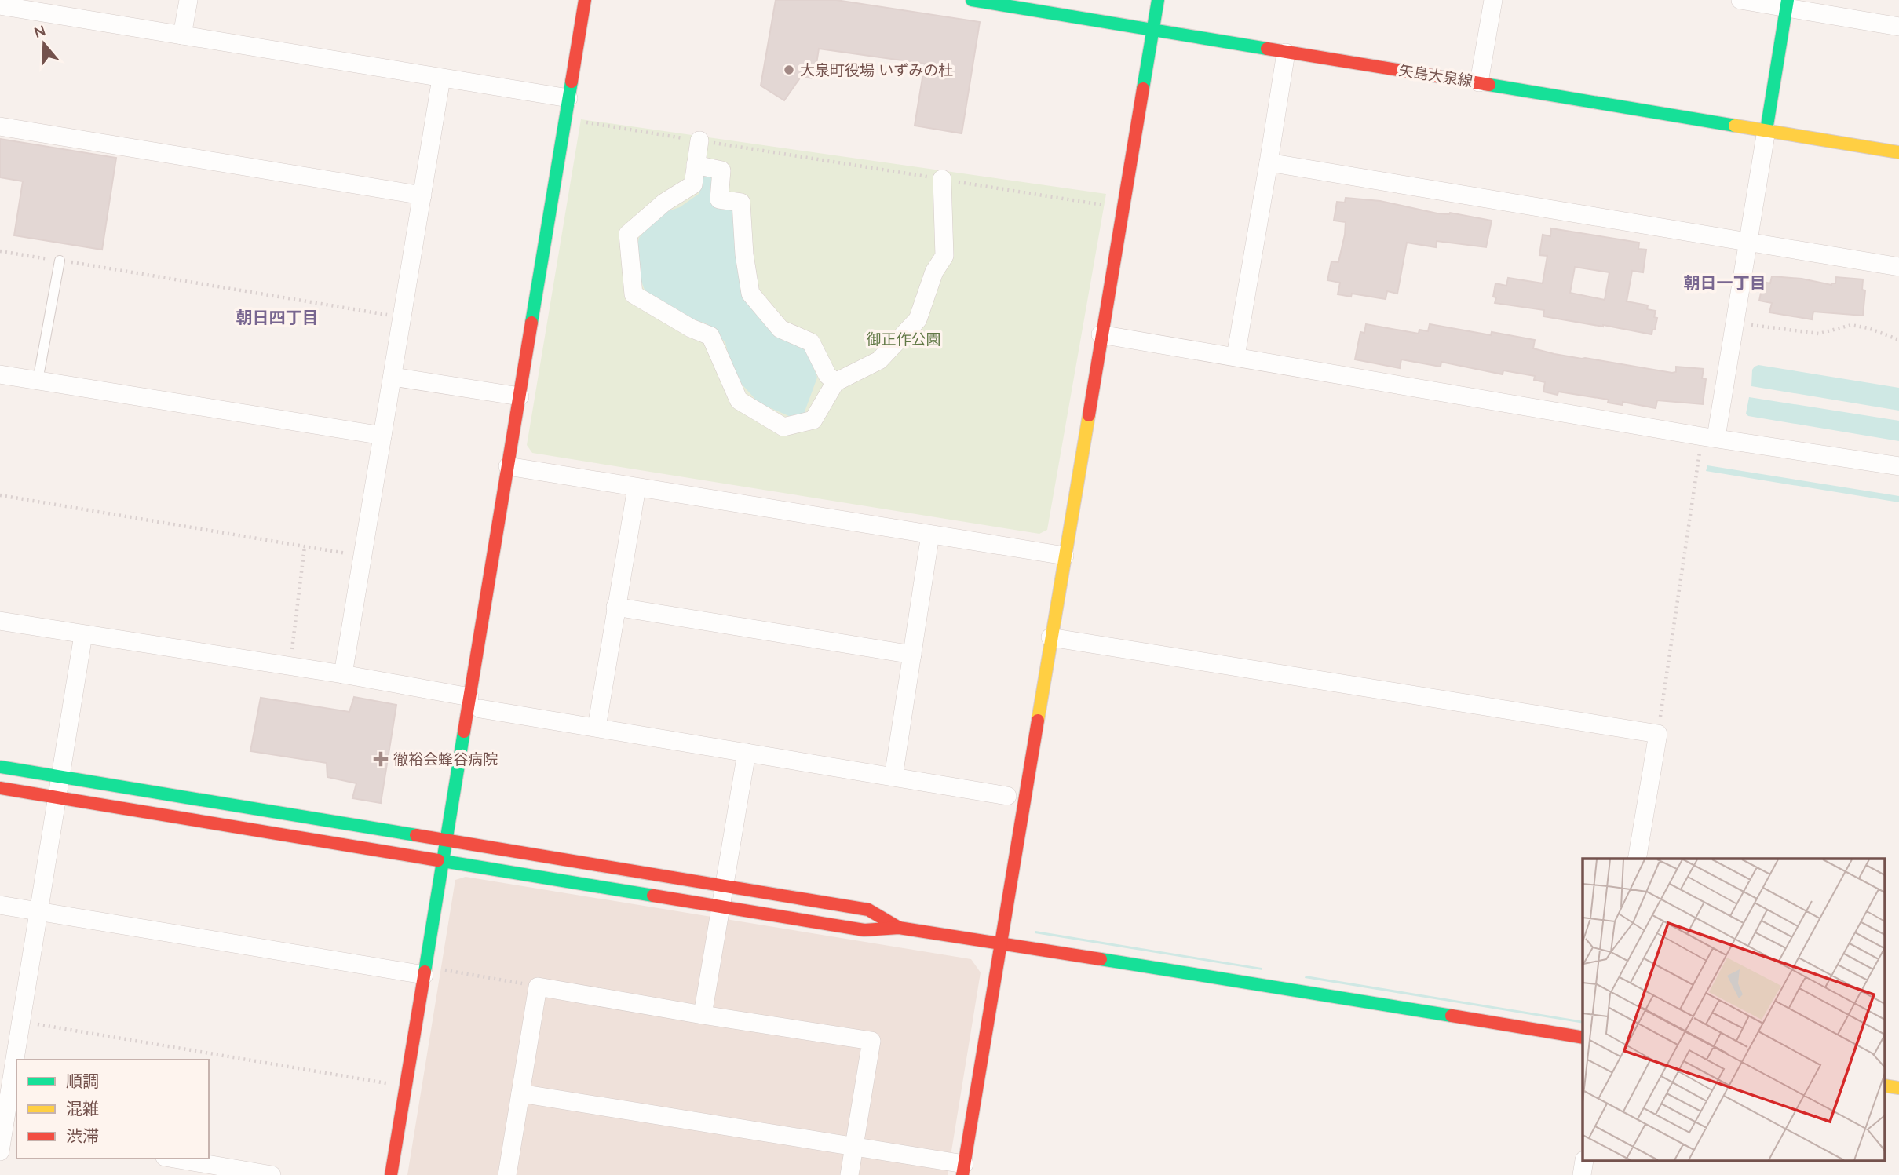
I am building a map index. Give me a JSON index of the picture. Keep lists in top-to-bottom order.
{
  "streets": {
    "street": ["矢島大泉線"]
  },
  "districts": ["朝日一丁目", "朝日四丁目"],
  "parks": ["御正作公園"],
  "places": {
    "other": ["大泉町役場 いずみの杜"],
    "health": ["徹裕会蜂谷病院"]
  },
  "legend": ["順調", "混雑", "渋滞"],
  "north": "top"
}
